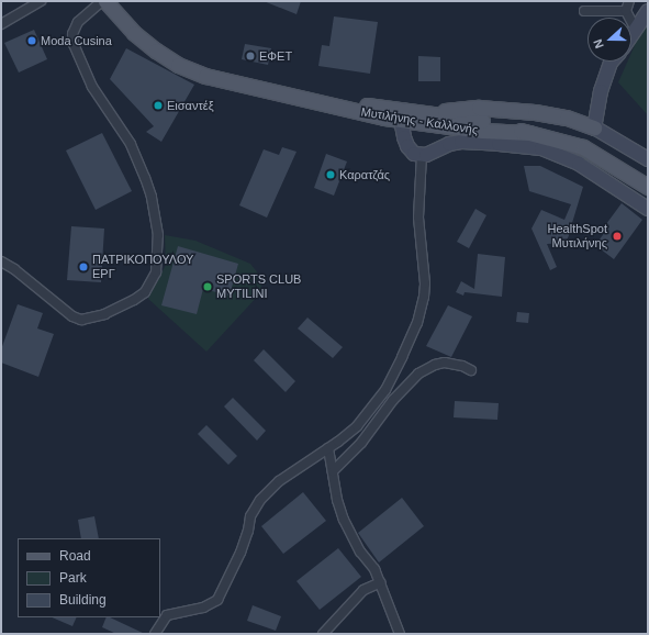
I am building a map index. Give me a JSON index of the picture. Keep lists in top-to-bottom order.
{
  "streets": {
    "main road": ["Μυτιλήνης - Καλλονής"]
  },
  "places": [
    "Moda Cusina",
    "ΕΦΕΤ",
    "Εισαντέξ",
    "Καρατζάς",
    "HealthSpot Μυτιλήνης",
    "ΠΑΤΡΙΚΟΠΟΥΛΟΥ ΕΡΓ",
    "SPORTS CLUB MYTILINI"
  ],
  "legend": ["Road", "Park", "Building"],
  "north": "left"
}
